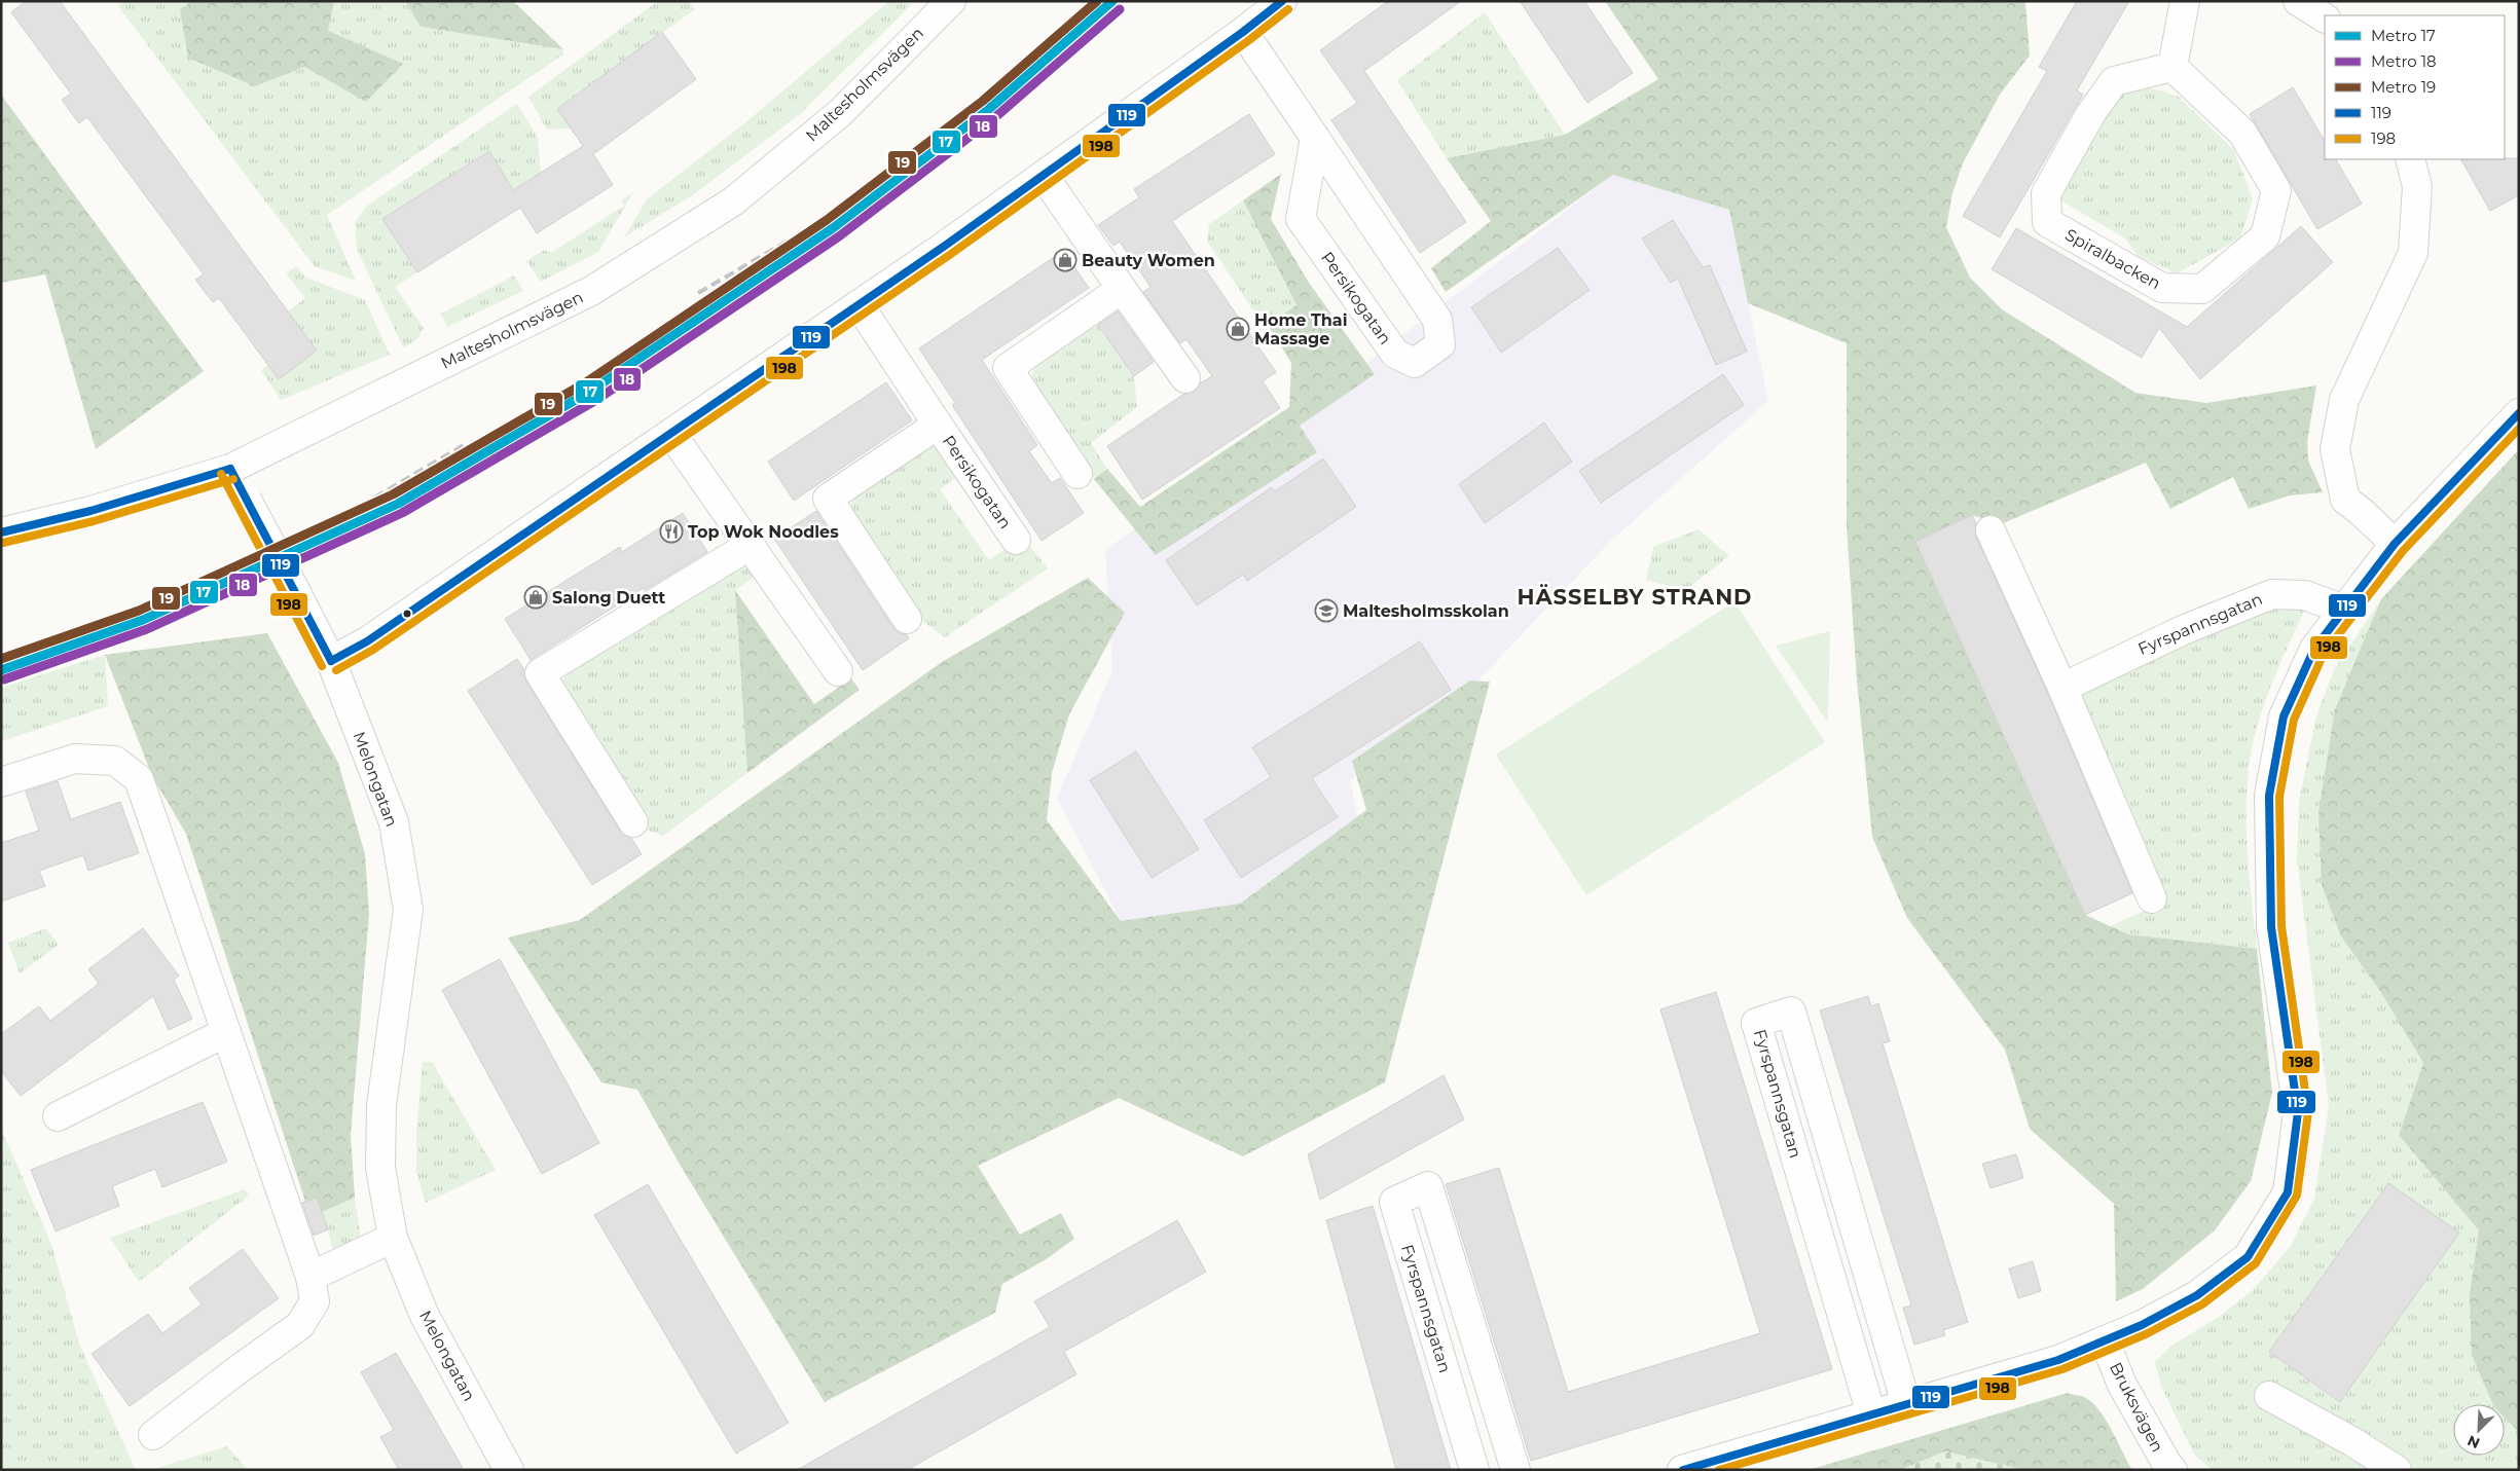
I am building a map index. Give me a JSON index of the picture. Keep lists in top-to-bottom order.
{
  "streets": {
    "street": [
      "Maltesholmsvägen",
      "Spiralbacken",
      "Persikogatan",
      "Fyrspannsgatan",
      "Melongatan",
      "Bruksvägen"
    ]
  },
  "crossings": [
    ["Maltesholmsvägen", "Melongatan"]
  ],
  "districts": ["HÄSSELBY STRAND"],
  "places": {
    "shop": ["Beauty Women", "Home Thai Massage", "Salong Duett"],
    "restaurant": ["Top Wok Noodles"],
    "school or university": ["Maltesholmsskolan"]
  },
  "lines": [
    "metro line 17",
    "metro line 19",
    "transit line 119",
    "metro line 18",
    "transit line 198"
  ],
  "legend": [
    "Metro 17",
    "Metro 18",
    "Metro 19",
    "119",
    "198"
  ],
  "north": "bottom left"
}
